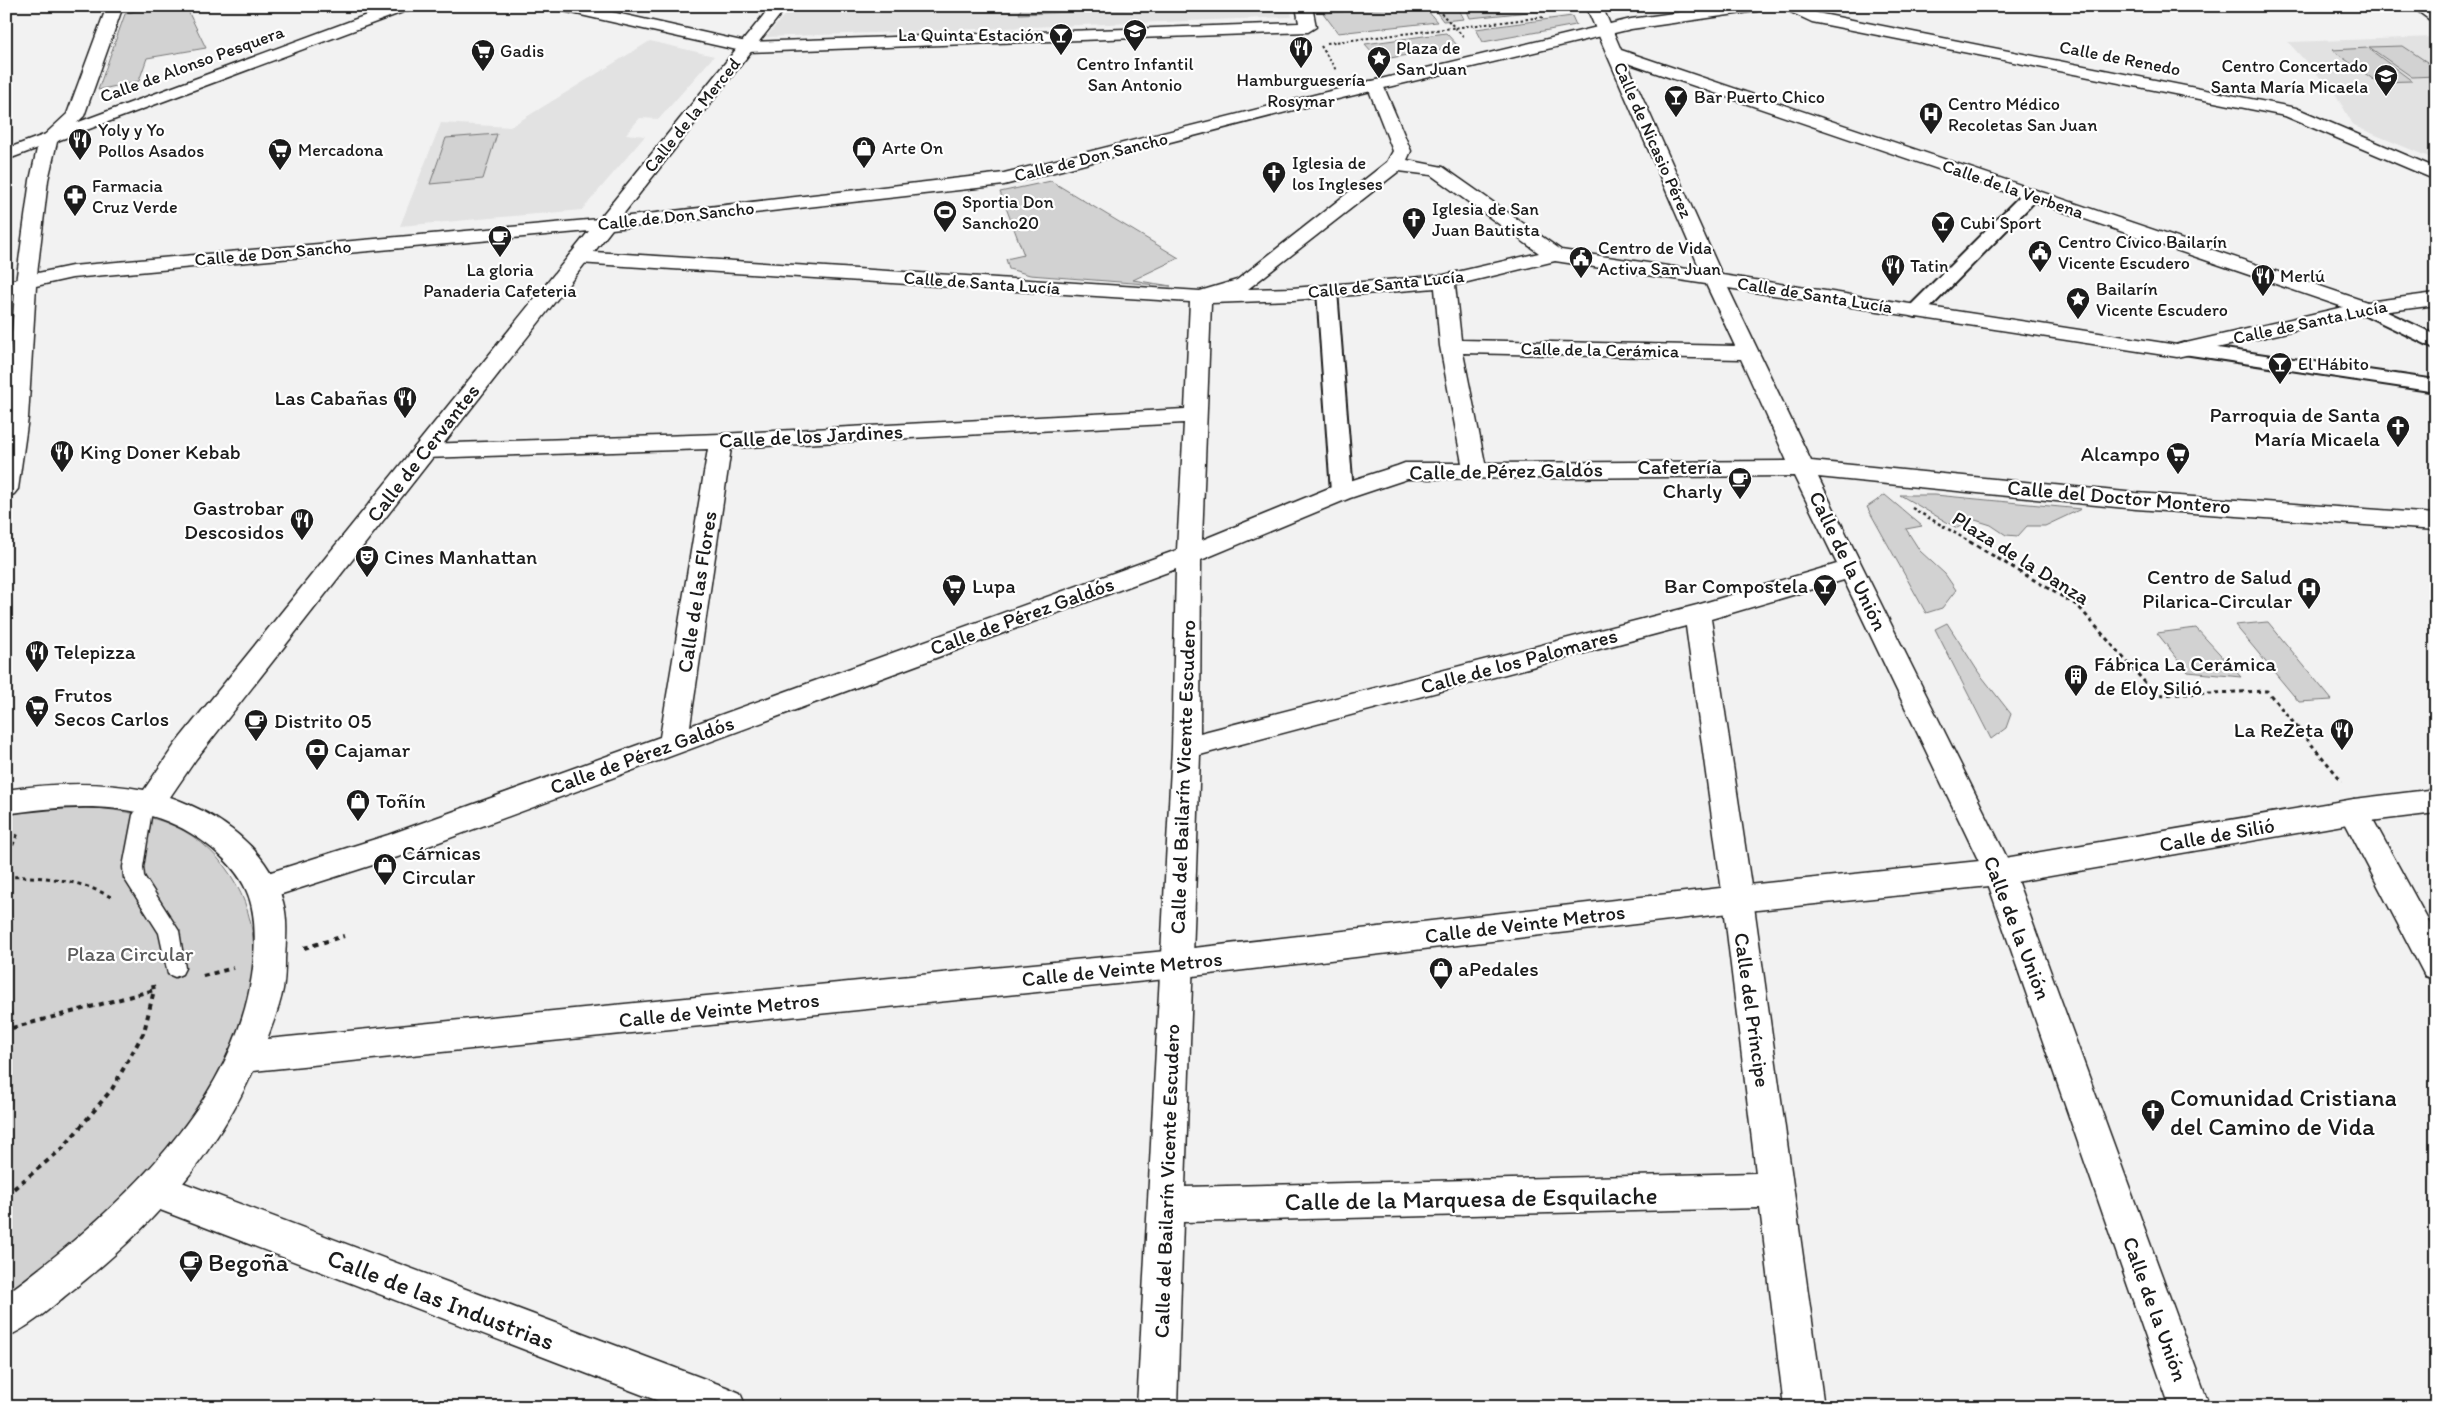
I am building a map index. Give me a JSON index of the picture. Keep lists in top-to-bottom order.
{
  "streets": {
    "street": [
      "Calle de Renedo",
      "Calle de Alonso Pesquera",
      "Calle de la Merced",
      "Calle de Nicasio Pérez",
      "Calle de Don Sancho",
      "Calle de la Verbena",
      "Calle de Santa Lucía",
      "Calle de la Cerámica",
      "Calle de los Jardines",
      "Calle de Cervantes",
      "Calle de Pérez Galdós",
      "Calle del Doctor Montero",
      "Calle de la Unión",
      "Calle de las Flores",
      "Calle de los Palomares",
      "Calle del Bailarín Vicente Escudero",
      "Calle de Silió",
      "Calle de Veinte Metros",
      "Calle del Príncipe",
      "Calle de la Marquesa de Esquilache",
      "Calle de las Industrias"
    ],
    "path": ["Plaza de la Danza"]
  },
  "crossings": [
    ["Calle de la Merced", "Calle de Don Sancho"],
    ["Calle de la Merced", "Calle de Cervantes"],
    ["Calle de Nicasio Pérez", "Calle de la Verbena"],
    ["Calle de Nicasio Pérez", "Calle de Santa Lucía"],
    ["Calle de Nicasio Pérez", "Calle de la Cerámica"],
    ["Calle de Nicasio Pérez", "Calle de Pérez Galdós"],
    ["Calle de Nicasio Pérez", "Calle del Doctor Montero"],
    ["Calle de Nicasio Pérez", "Calle de la Unión"],
    ["Calle de Don Sancho", "Calle de Cervantes"],
    ["Calle de la Verbena", "Calle de Santa Lucía"],
    ["Calle de Santa Lucía", "Calle de Cervantes"],
    ["Calle de Santa Lucía", "Calle del Bailarín Vicente Escudero"],
    ["Calle de los Jardines", "Calle de Cervantes"],
    ["Calle de los Jardines", "Calle de las Flores"],
    ["Calle de los Jardines", "Calle del Bailarín Vicente Escudero"],
    ["Calle de Pérez Galdós", "Calle del Doctor Montero"],
    ["Calle de Pérez Galdós", "Calle de la Unión"],
    ["Calle de Pérez Galdós", "Calle de las Flores"],
    ["Calle de Pérez Galdós", "Calle del Bailarín Vicente Escudero"],
    ["Calle del Doctor Montero", "Calle de la Unión"],
    ["Plaza de la Danza", "Calle de Silió"],
    ["Calle de la Unión", "Calle de los Palomares"],
    ["Calle de la Unión", "Calle de Silió"],
    ["Calle de la Unión", "Calle de Veinte Metros"],
    ["Calle de los Palomares", "Calle del Bailarín Vicente Escudero"],
    ["Calle de los Palomares", "Calle del Príncipe"],
    ["Calle del Bailarín Vicente Escudero", "Calle de Veinte Metros"],
    ["Calle del Bailarín Vicente Escudero", "Calle de la Marquesa de Esquilache"],
    ["Calle de Silió", "Calle de Veinte Metros"],
    ["Calle de Veinte Metros", "Calle del Príncipe"],
    ["Calle del Príncipe", "Calle de la Marquesa de Esquilache"]
  ],
  "parks": ["Plaza Circular"],
  "places": {
    "school or university": ["Centro Infantil San Antonio", "Centro Concertado Santa María Micaela"],
    "bar": [
      "La Quinta Estación",
      "Bar Puerto Chico",
      "Cubi Sport",
      "El Hábito",
      "Bar Compostela"
    ],
    "restaurant": [
      "Hamburguesería Rosymar",
      "Yoly y Yo Pollos Asados",
      "Tatin",
      "Merlú",
      "Las Cabañas",
      "King Doner Kebab",
      "Gastrobar Descosidos",
      "Telepizza",
      "La ReZeta"
    ],
    "supermarket": [
      "Gadis",
      "Mercadona",
      "Alcampo",
      "Lupa",
      "Frutos Secos Carlos"
    ],
    "place": ["Plaza de San Juan", "Bailarín Vicente Escudero"],
    "hospital": ["Centro Médico Recoletas San Juan", "Centro de Salud Pilarica-Circular"],
    "shop": [
      "Arte On",
      "Toñín",
      "Cárnicas Circular",
      "aPedales"
    ],
    "church": [
      "Iglesia de los Ingleses",
      "Iglesia de San Juan Bautista",
      "Parroquia de Santa María Micaela",
      "Comunidad Cristiana del Camino de Vida"
    ],
    "pharmacy": ["Farmacia Cruz Verde"],
    "sports": ["Sportia Don Sancho20"],
    "cafe": [
      "La gloria Panaderia Cafeteria",
      "Cafetería Charly",
      "Distrito 05",
      "Begoña"
    ],
    "public building": ["Centro Cívico Bailarín Vicente Escudero", "Centro de Vida Activa San Juan"],
    "theatre": ["Cines Manhattan"],
    "building": ["Fábrica La Cerámica de Eloy Silió"],
    "bank": ["Cajamar"]
  }
}
